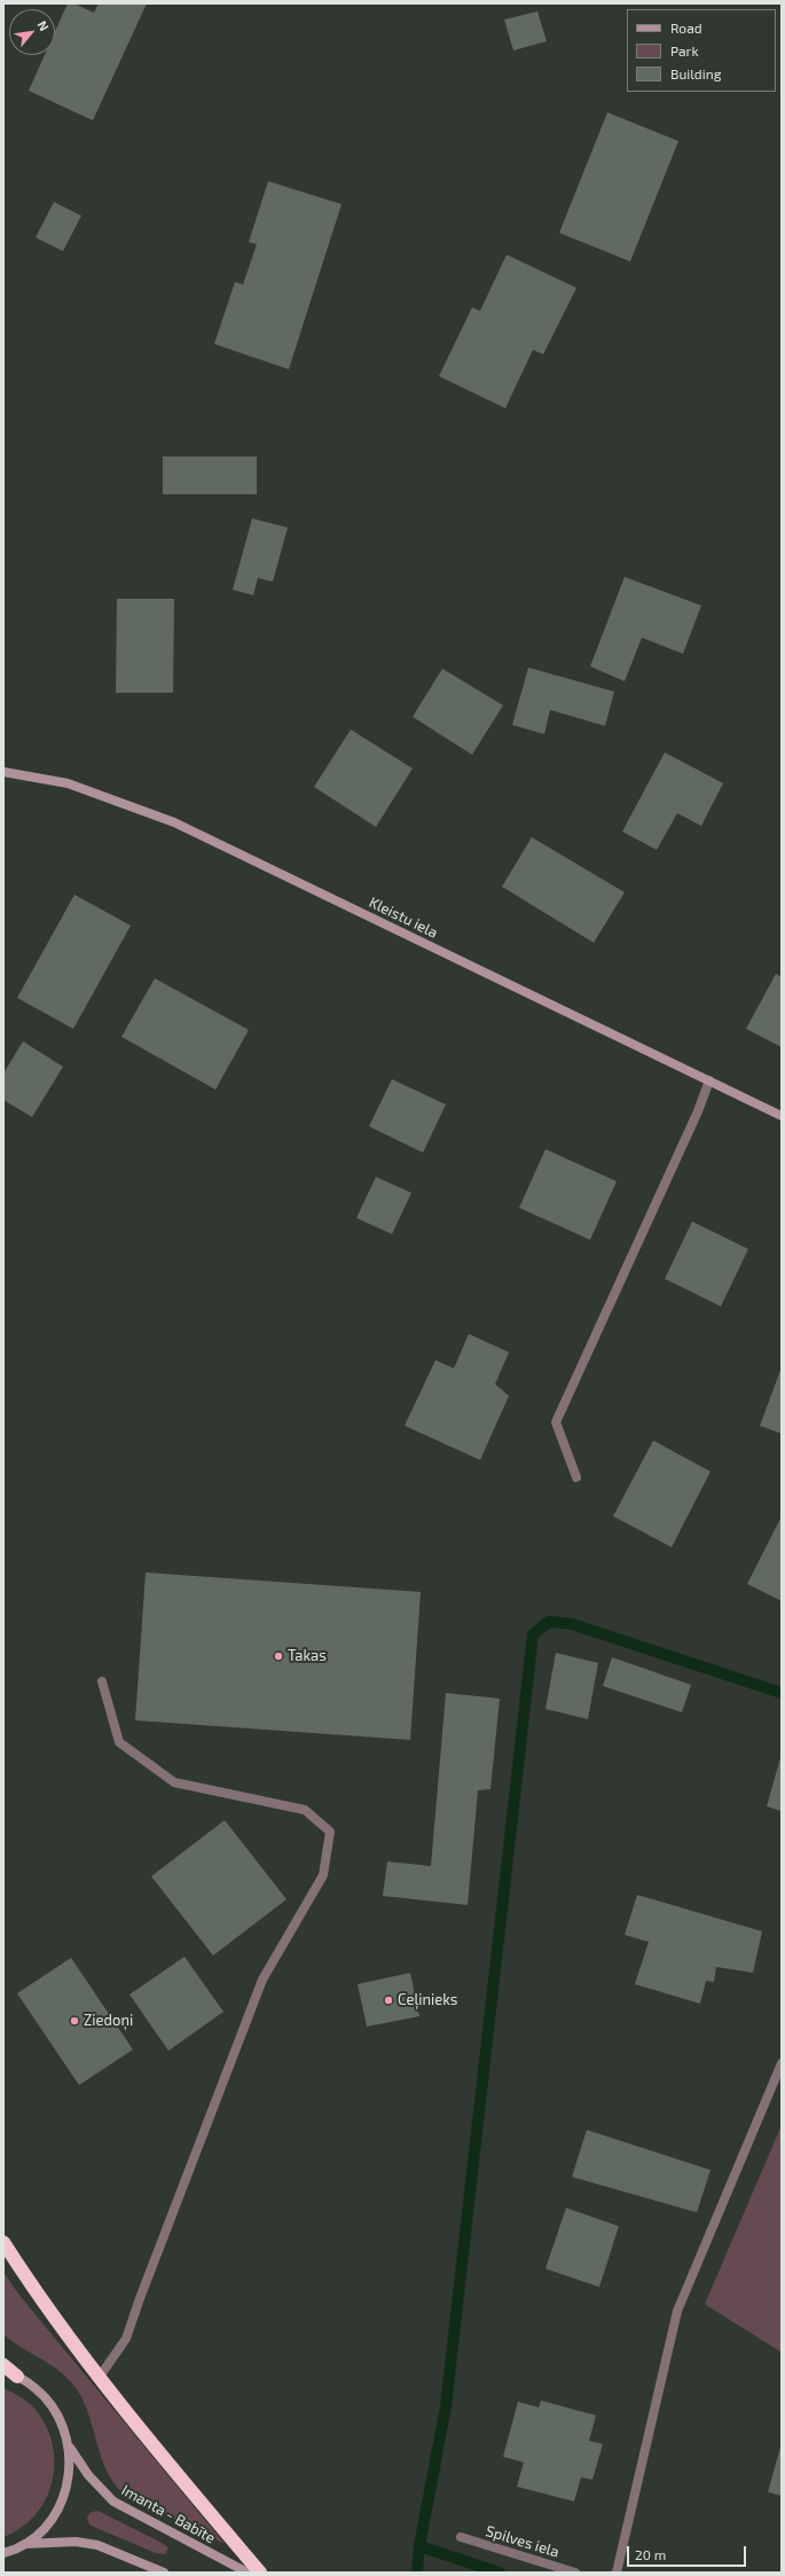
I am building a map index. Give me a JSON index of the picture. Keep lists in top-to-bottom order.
{
  "streets": {
    "street": ["Kleistu iela", "Imanta - Babīte", "Spilves iela"]
  },
  "places": ["Takas", "Ceļinieks", "Ziedoņi"],
  "legend": ["Road", "Park", "Building"],
  "scale_bar": "20 m",
  "north": "top right"
}
